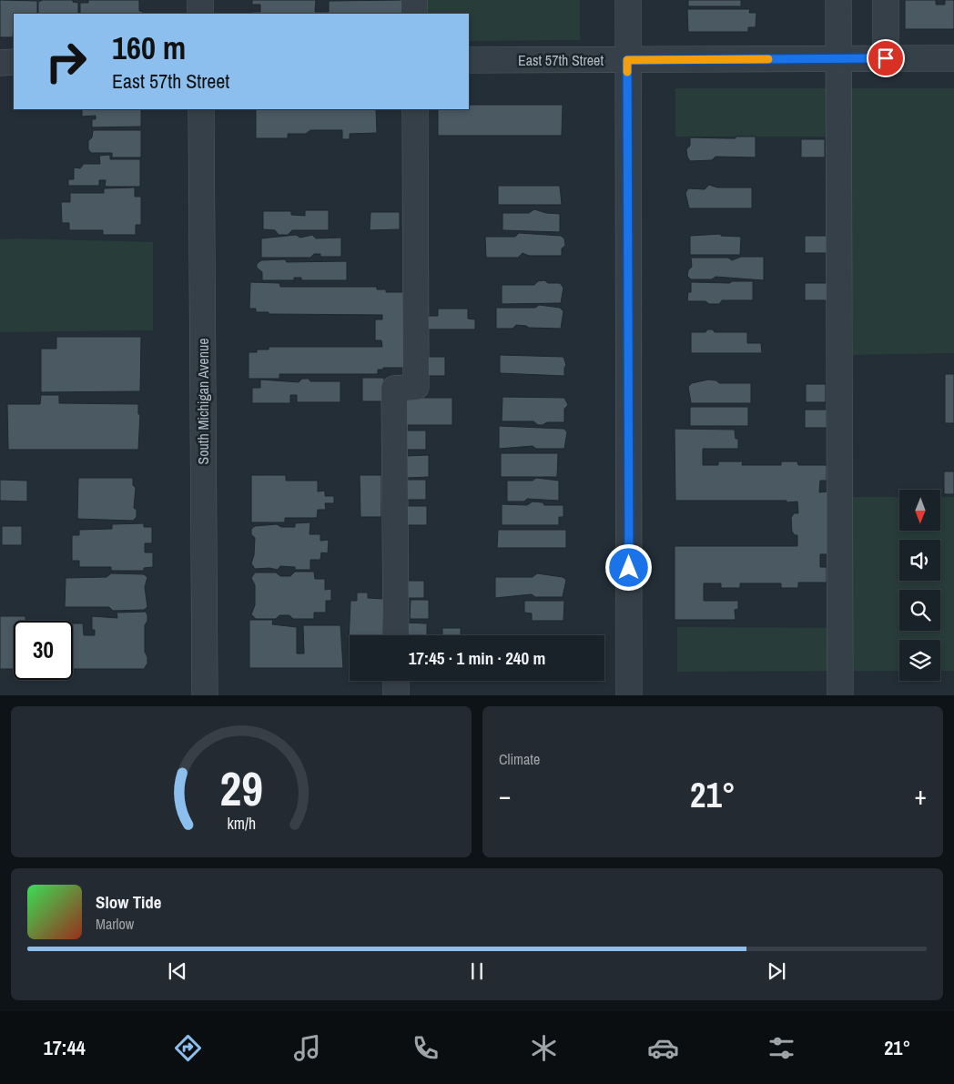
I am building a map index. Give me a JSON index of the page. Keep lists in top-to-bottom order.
{
  "streets": {
    "street": ["East 57th Street", "South Michigan Avenue"]
  },
  "north": "bottom",
  "page": {
    "turn": ["160 m", "East 57th Street"],
    "limit": "30",
    "trip": "17:45 · 1 min · 240 m",
    "tile": "Climate",
    "heat": ["−", "21°", "+"],
    "song": ["Slow Tide", "Marlow"],
    "tabs": ["17:44", "21°"],
    "gauge": ["29", "km/h"]
  }
}
